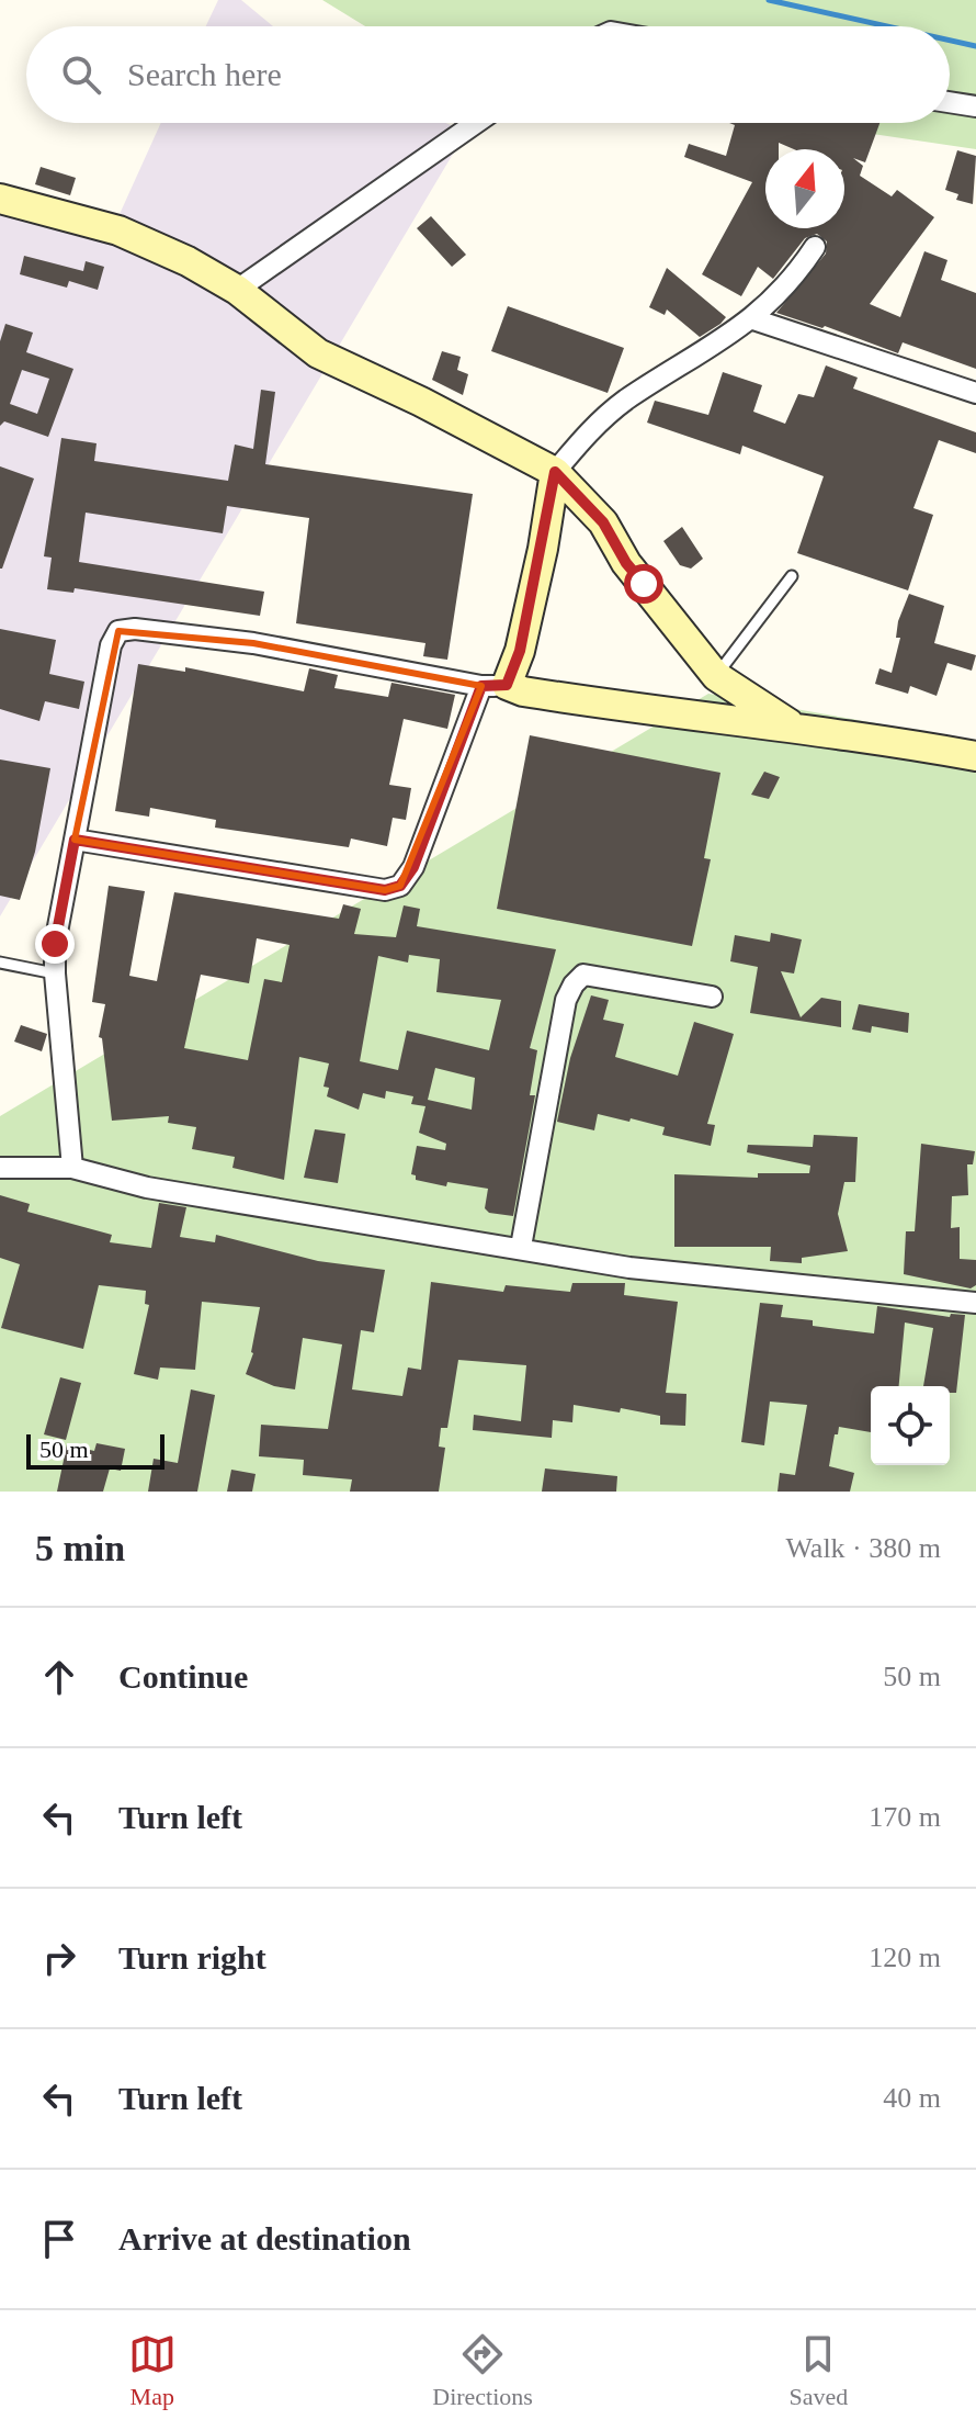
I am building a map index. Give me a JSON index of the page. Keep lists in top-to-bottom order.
{
  "scale_bar": "50 m",
  "north": "top",
  "page": {
    "search": "Search here",
    "scale": "50 m",
    "heading": ["5 min", "Walk · 380 m"],
    "list": [
      ["Continue", "50 m"],
      ["Turn left", "170 m"],
      ["Turn right", "120 m"],
      ["Turn left", "40 m"],
      "Arrive at destination"
    ],
    "nav": ["Map", "Directions", "Saved"]
  }
}
